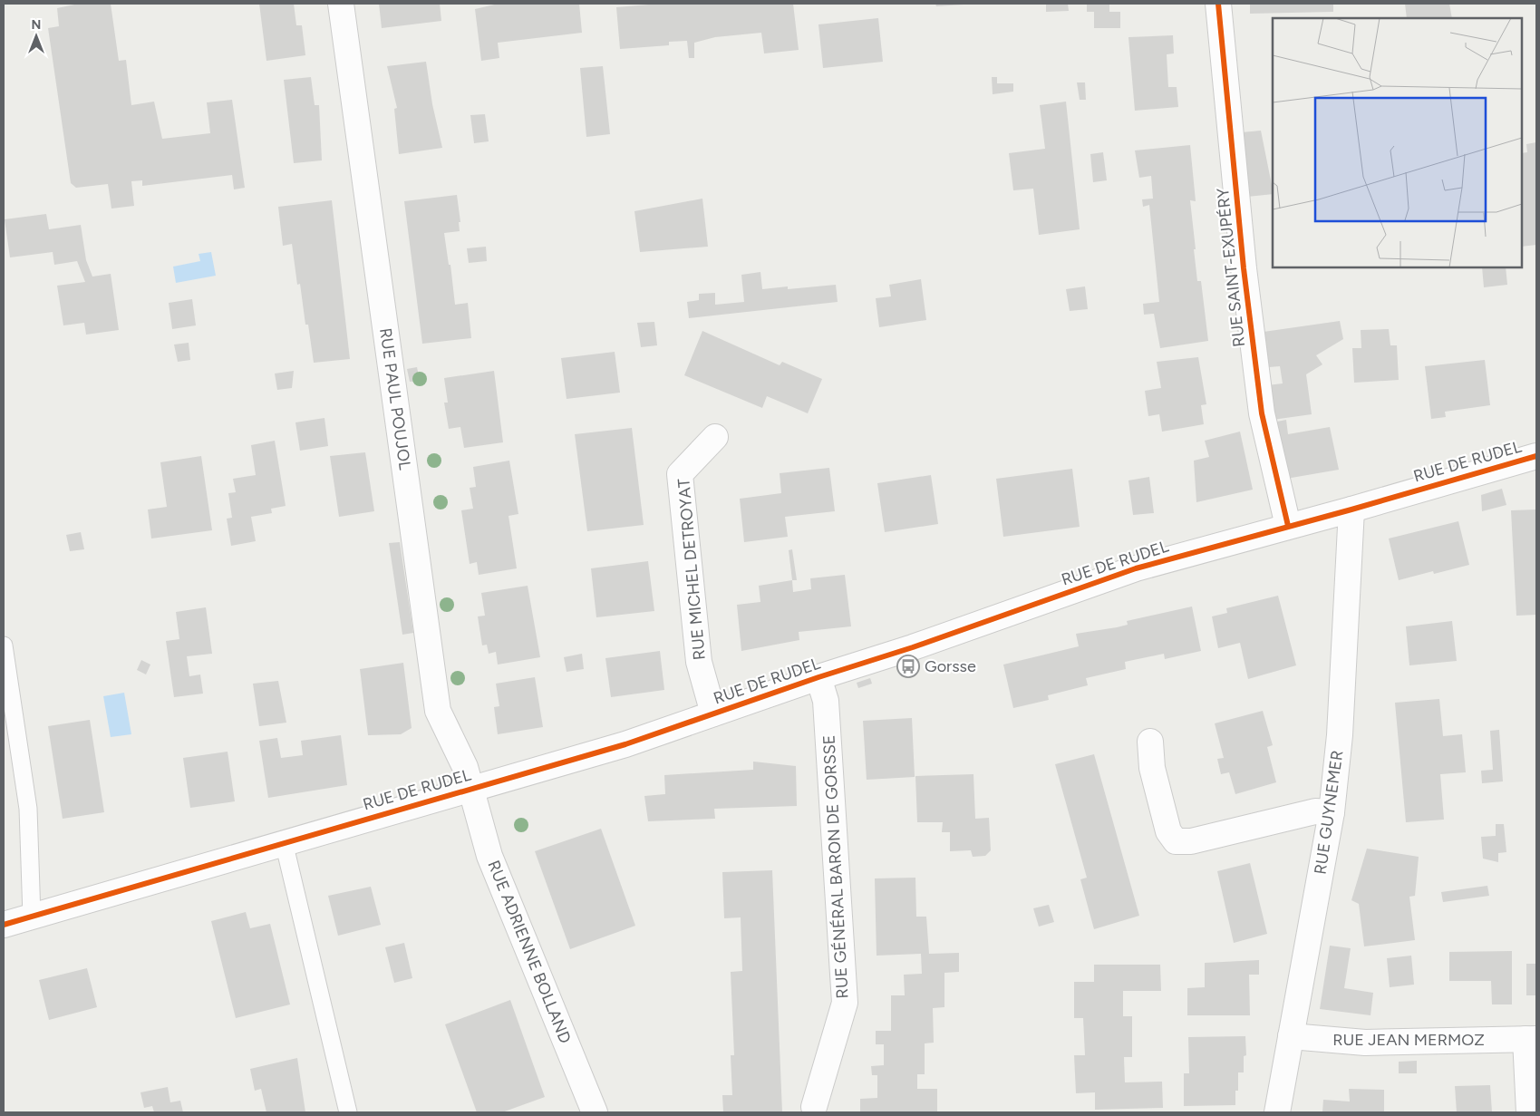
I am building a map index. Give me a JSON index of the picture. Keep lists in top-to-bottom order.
{
  "streets": {
    "street": [
      "RUE SAINT-EXUPÉRY",
      "RUE PAUL POUJOL",
      "RUE DE RUDEL",
      "RUE MICHEL DETROYAT",
      "RUE GUYNEMER",
      "RUE GÉNÉRAL BARON DE GORSSE",
      "RUE ADRIENNE BOLLAND",
      "RUE JEAN MERMOZ"
    ]
  },
  "crossings": [
    ["RUE SAINT-EXUPÉRY", "RUE DE RUDEL"],
    ["RUE PAUL POUJOL", "RUE DE RUDEL"],
    ["RUE PAUL POUJOL", "RUE ADRIENNE BOLLAND"],
    ["RUE DE RUDEL", "RUE MICHEL DETROYAT"],
    ["RUE DE RUDEL", "RUE GUYNEMER"],
    ["RUE DE RUDEL", "RUE GÉNÉRAL BARON DE GORSSE"],
    ["RUE DE RUDEL", "RUE ADRIENNE BOLLAND"],
    ["RUE GUYNEMER", "RUE JEAN MERMOZ"]
  ],
  "places": {
    "bus stop": ["Gorsse"]
  },
  "north": "top"
}
